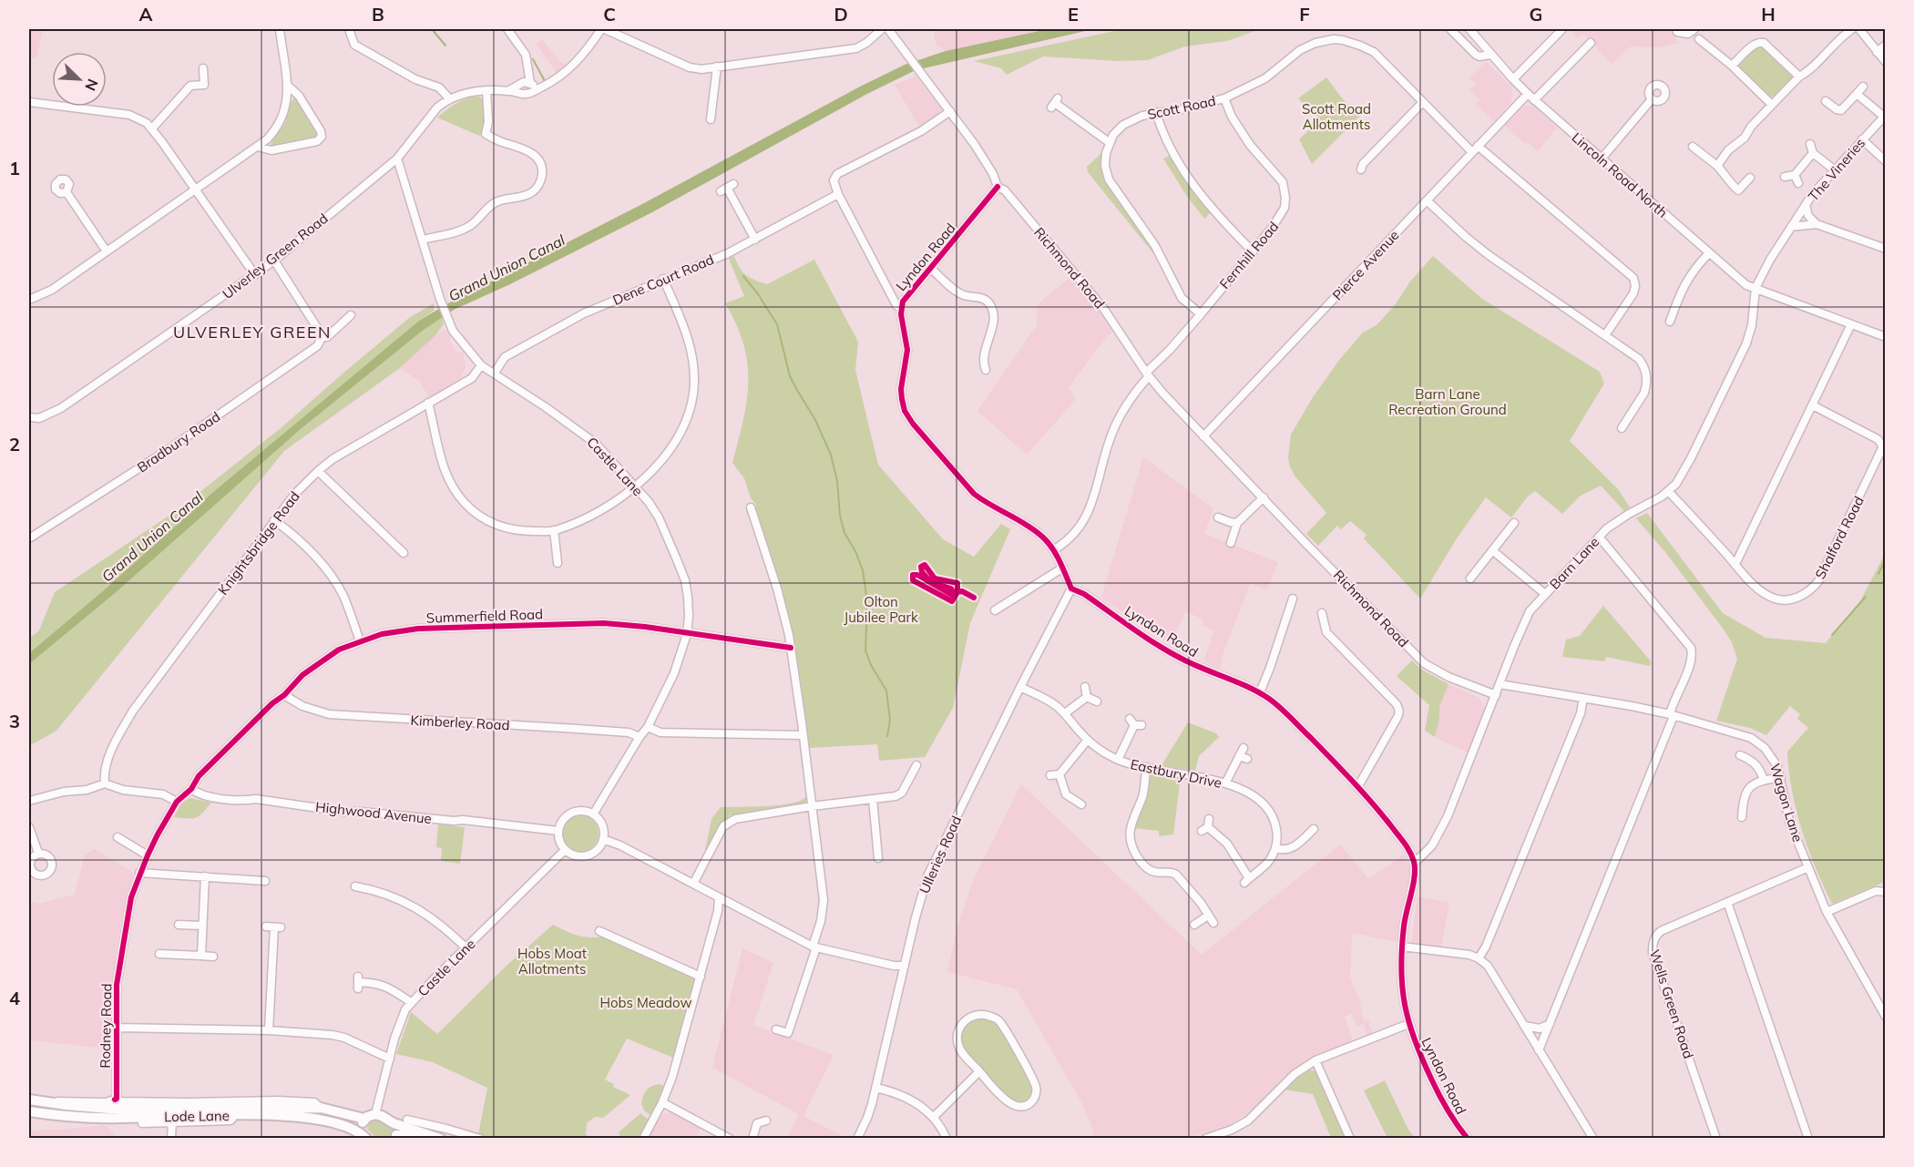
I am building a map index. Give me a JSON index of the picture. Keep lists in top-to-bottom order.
{
  "streets": {
    "main road": ["Lode Lane"],
    "street": [
      "Scott Road",
      "The Vineries",
      "Lincoln Road North",
      "Fernhill Road",
      "Ulverley Green Road",
      "Lyndon Road",
      "Pierce Avenue",
      "Richmond Road",
      "Dene Court Road",
      "Bradbury Road",
      "Castle Lane",
      "Shalford Road",
      "Knightsbridge Road",
      "Barn Lane",
      "Summerfield Road",
      "Kimberley Road",
      "Eastbury Drive",
      "Wagon Lane",
      "Highwood Avenue",
      "Ulleries Road",
      "Wells Green Road",
      "Rodney Road"
    ]
  },
  "crossings": [
    ["Scott Road", "Fernhill Road"],
    ["Scott Road", "Pierce Avenue"],
    ["The Vineries", "Lincoln Road North"],
    ["The Vineries", "Barn Lane"],
    ["Lincoln Road North", "Pierce Avenue"],
    ["Lincoln Road North", "Barn Lane"],
    ["Fernhill Road", "Lyndon Road"],
    ["Fernhill Road", "Richmond Road"],
    ["Ulverley Green Road", "Castle Lane"],
    ["Lyndon Road", "Richmond Road"],
    ["Lyndon Road", "Barn Lane"],
    ["Lyndon Road", "Ulleries Road"],
    ["Pierce Avenue", "Richmond Road"],
    ["Richmond Road", "Barn Lane"],
    ["Dene Court Road", "Castle Lane"],
    ["Castle Lane", "Knightsbridge Road"],
    ["Castle Lane", "Summerfield Road"],
    ["Castle Lane", "Kimberley Road"],
    ["Castle Lane", "Highwood Avenue"],
    ["Shalford Road", "Barn Lane"],
    ["Barn Lane", "Wagon Lane"],
    ["Summerfield Road", "Kimberley Road"],
    ["Summerfield Road", "Highwood Avenue"],
    ["Summerfield Road", "Rodney Road"],
    ["Eastbury Drive", "Ulleries Road"],
    ["Wagon Lane", "Wells Green Road"],
    ["Rodney Road", "Lode Lane"]
  ],
  "districts": ["ULVERLEY GREEN"],
  "water": ["Grand Union Canal"],
  "parks": [
    "Scott Road Allotments",
    "Barn Lane Recreation Ground",
    "Olton Jubilee Park",
    "Hobs Moat Allotments",
    "Hobs Meadow"
  ],
  "north": "bottom right",
  "grid": {
    "columns": [
      "A",
      "B",
      "C",
      "D",
      "E",
      "F",
      "G",
      "H"
    ],
    "rows": [
      "1",
      "2",
      "3",
      "4"
    ]
  }
}
